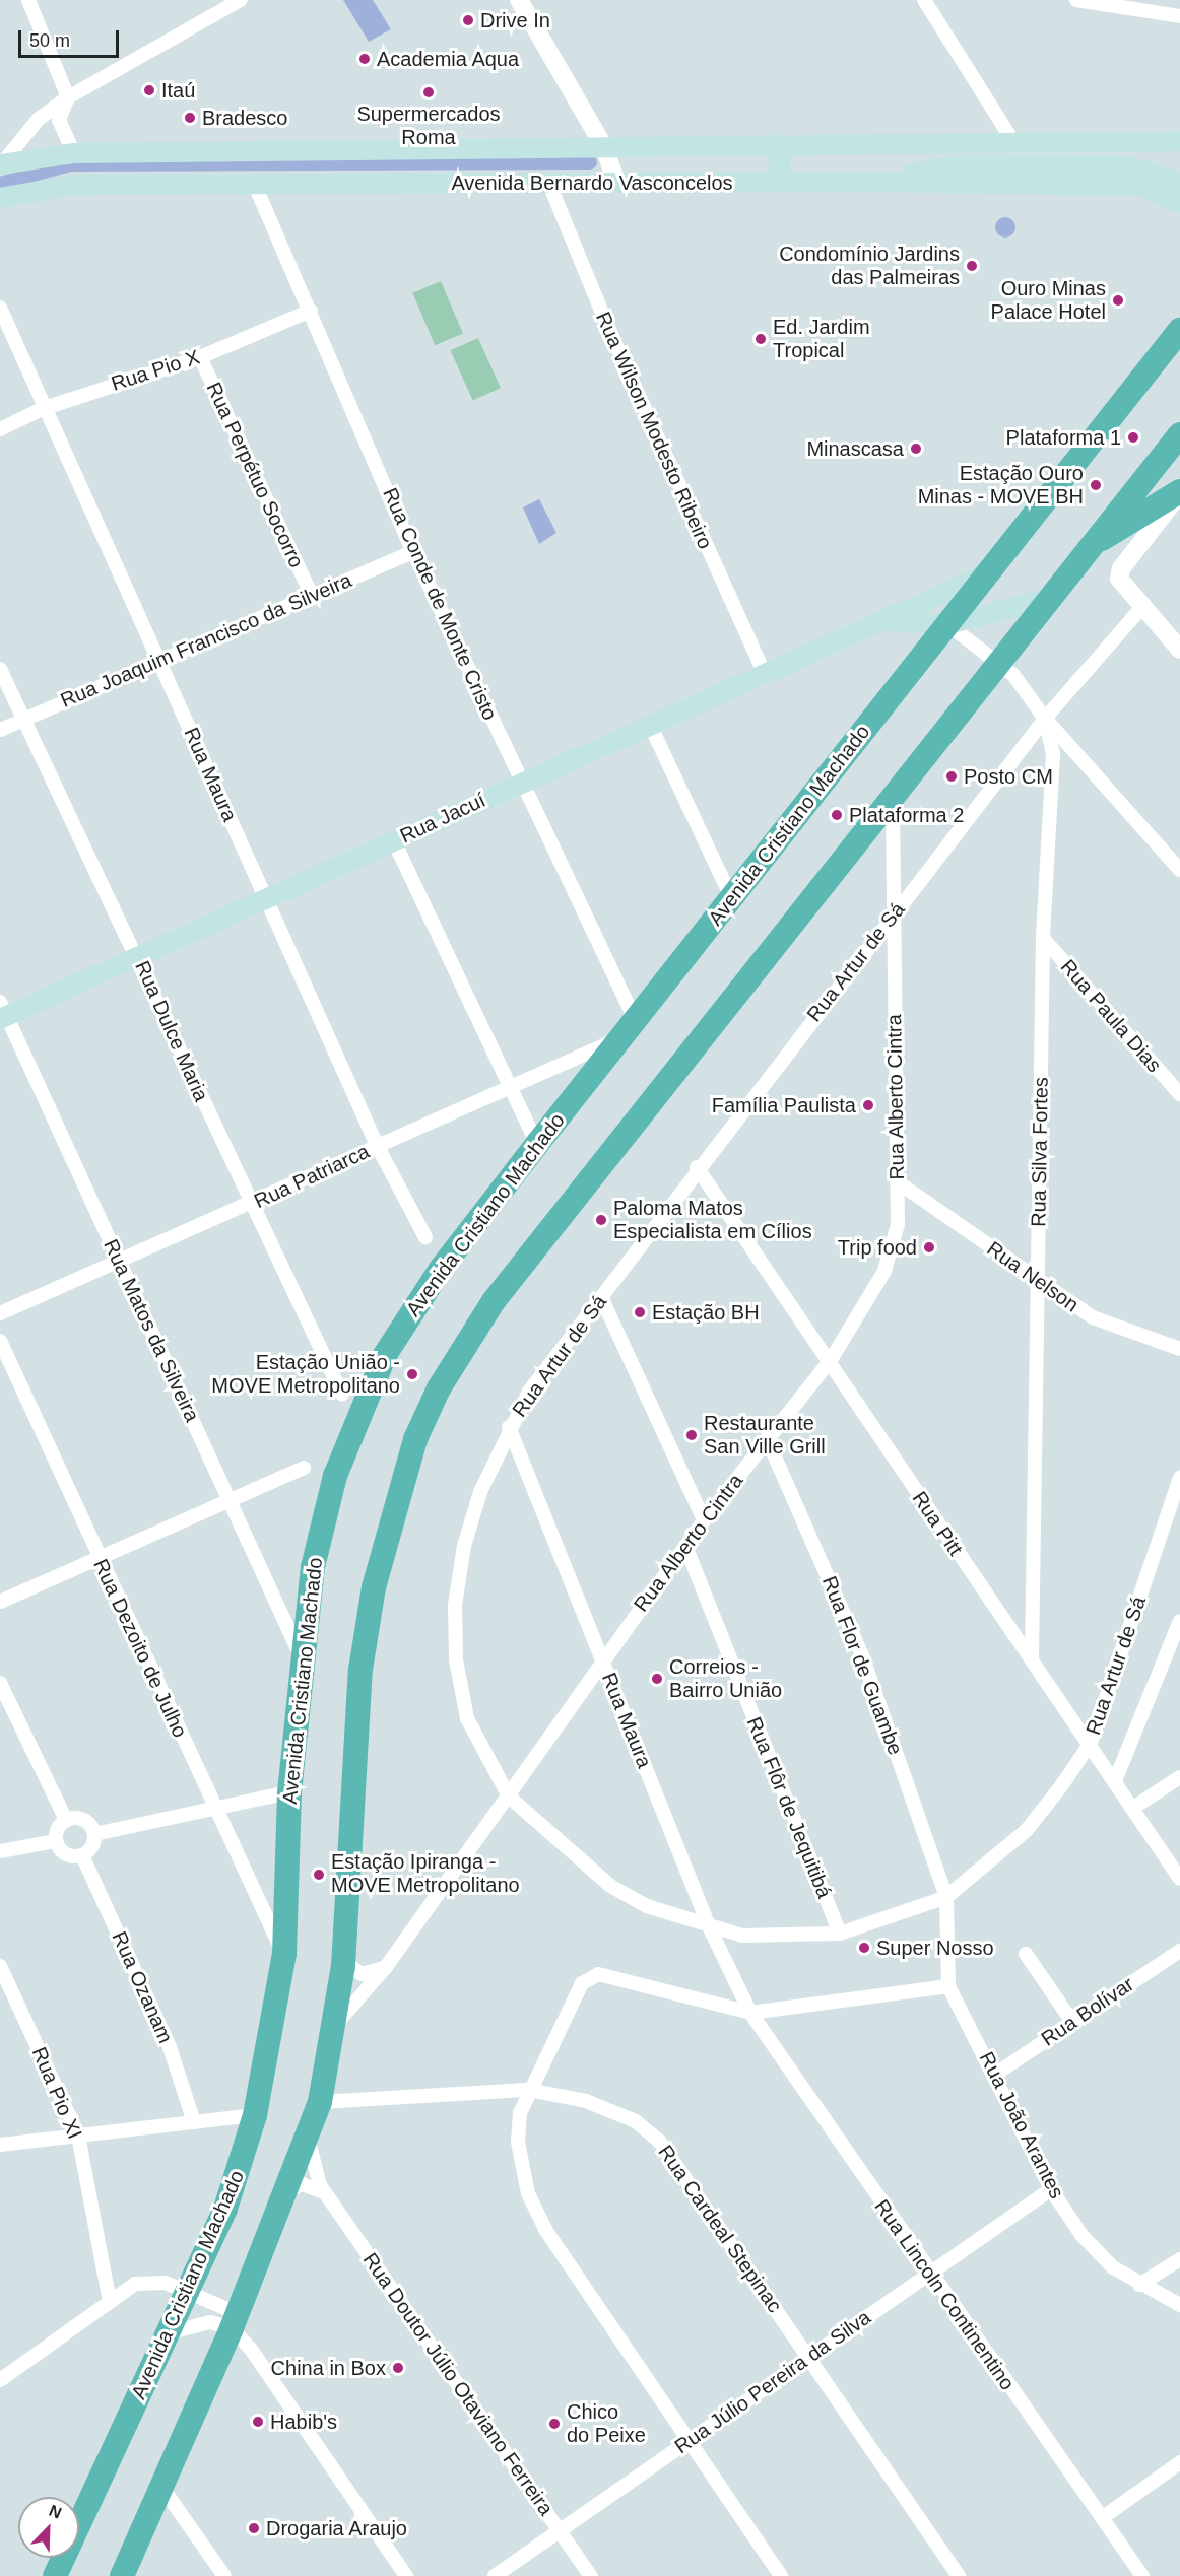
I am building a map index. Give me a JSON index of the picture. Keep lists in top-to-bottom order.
{
  "streets": {
    "highway": ["Avenida Cristiano Machado"],
    "main road": ["Avenida Bernardo Vasconcelos", "Rua Jacuí"],
    "street": [
      "Rua Pio X",
      "Rua Wilson Modesto Ribeiro",
      "Rua Perpétuo Socorro",
      "Rua Conde de Monte Cristo",
      "Rua Joaquim Francisco da Silveira",
      "Rua Maura",
      "Rua Artur de Sá",
      "Rua Paula Dias",
      "Rua Dulce Maria",
      "Rua Alberto Cintra",
      "Rua Silva Fortes",
      "Rua Patriarca",
      "Rua Nelson",
      "Rua Matos da Silveira",
      "Rua Pitt",
      "Rua Dezoito de Julho",
      "Rua Flor de Guambe",
      "Rua Flôr de Jequitibá",
      "Rua Ozanam",
      "Rua Bolívar",
      "Rua Pio XI",
      "Rua João Arantes",
      "Rua Cardeal Stepinac",
      "Rua Lincoln Continentino",
      "Rua Júlio Pereira da Silva",
      "Rua Doutor Júlio Otaviano Ferreira"
    ]
  },
  "crossings": [
    ["Avenida Bernardo Vasconcelos", "Rua Wilson Modesto Ribeiro"],
    ["Avenida Bernardo Vasconcelos", "Rua Conde de Monte Cristo"],
    ["Rua Pio X", "Rua Perpétuo Socorro"],
    ["Rua Pio X", "Rua Conde de Monte Cristo"],
    ["Rua Pio X", "Rua Maura"],
    ["Rua Wilson Modesto Ribeiro", "Rua Jacuí"],
    ["Rua Perpétuo Socorro", "Rua Joaquim Francisco da Silveira"],
    ["Rua Conde de Monte Cristo", "Rua Joaquim Francisco da Silveira"],
    ["Rua Conde de Monte Cristo", "Rua Jacuí"],
    ["Rua Conde de Monte Cristo", "Avenida Cristiano Machado"],
    ["Rua Conde de Monte Cristo", "Rua Patriarca"],
    ["Rua Joaquim Francisco da Silveira", "Rua Maura"],
    ["Rua Joaquim Francisco da Silveira", "Rua Dulce Maria"],
    ["Rua Maura", "Rua Jacuí"],
    ["Rua Maura", "Rua Artur de Sá"],
    ["Rua Maura", "Rua Alberto Cintra"],
    ["Rua Maura", "Rua Patriarca"],
    ["Rua Maura", "Rua Lincoln Continentino"],
    ["Rua Jacuí", "Avenida Cristiano Machado"],
    ["Rua Jacuí", "Rua Dulce Maria"],
    ["Rua Jacuí", "Rua Matos da Silveira"],
    ["Avenida Cristiano Machado", "Rua Patriarca"],
    ["Avenida Cristiano Machado", "Rua Matos da Silveira"],
    ["Avenida Cristiano Machado", "Rua Dezoito de Julho"],
    ["Rua Artur de Sá", "Rua Alberto Cintra"],
    ["Rua Artur de Sá", "Rua Silva Fortes"],
    ["Rua Artur de Sá", "Rua Pitt"],
    ["Rua Artur de Sá", "Rua Flor de Guambe"],
    ["Rua Artur de Sá", "Rua Flôr de Jequitibá"],
    ["Rua Artur de Sá", "Rua João Arantes"],
    ["Rua Paula Dias", "Rua Silva Fortes"],
    ["Rua Dulce Maria", "Rua Patriarca"],
    ["Rua Alberto Cintra", "Rua Nelson"],
    ["Rua Alberto Cintra", "Rua Pitt"],
    ["Rua Alberto Cintra", "Rua Flor de Guambe"],
    ["Rua Alberto Cintra", "Rua Flôr de Jequitibá"],
    ["Rua Silva Fortes", "Rua Nelson"],
    ["Rua Silva Fortes", "Rua Pitt"],
    ["Rua Patriarca", "Rua Matos da Silveira"],
    ["Rua Flor de Guambe", "Rua João Arantes"],
    ["Rua Bolívar", "Rua João Arantes"],
    ["Rua João Arantes", "Rua Júlio Pereira da Silva"],
    ["Rua Cardeal Stepinac", "Rua Júlio Pereira da Silva"],
    ["Rua Lincoln Continentino", "Rua Júlio Pereira da Silva"],
    ["Rua Júlio Pereira da Silva", "Rua Doutor Júlio Otaviano Ferreira"]
  ],
  "places": [
    "Drive In",
    "Academia Aqua",
    "Itaú",
    "Supermercados Roma",
    "Bradesco",
    "Condomínio Jardins das Palmeiras",
    "Ouro Minas Palace Hotel",
    "Ed. Jardim Tropical",
    "Plataforma 1",
    "Minascasa",
    "Estação Ouro Minas - MOVE BH",
    "Posto CM",
    "Plataforma 2",
    "Família Paulista",
    "Paloma Matos Especialista em Cílios",
    "Trip food",
    "Estação BH",
    "Estação União - MOVE Metropolitano",
    "Restaurante San Ville Grill",
    "Correios - Bairro União",
    "Estação Ipiranga - MOVE Metropolitano",
    "Super Nosso",
    "China in Box",
    "Habib's",
    "Chico do Peixe",
    "Drogaria Araujo"
  ],
  "scale_bar": "50 m",
  "north": "top right"
}
